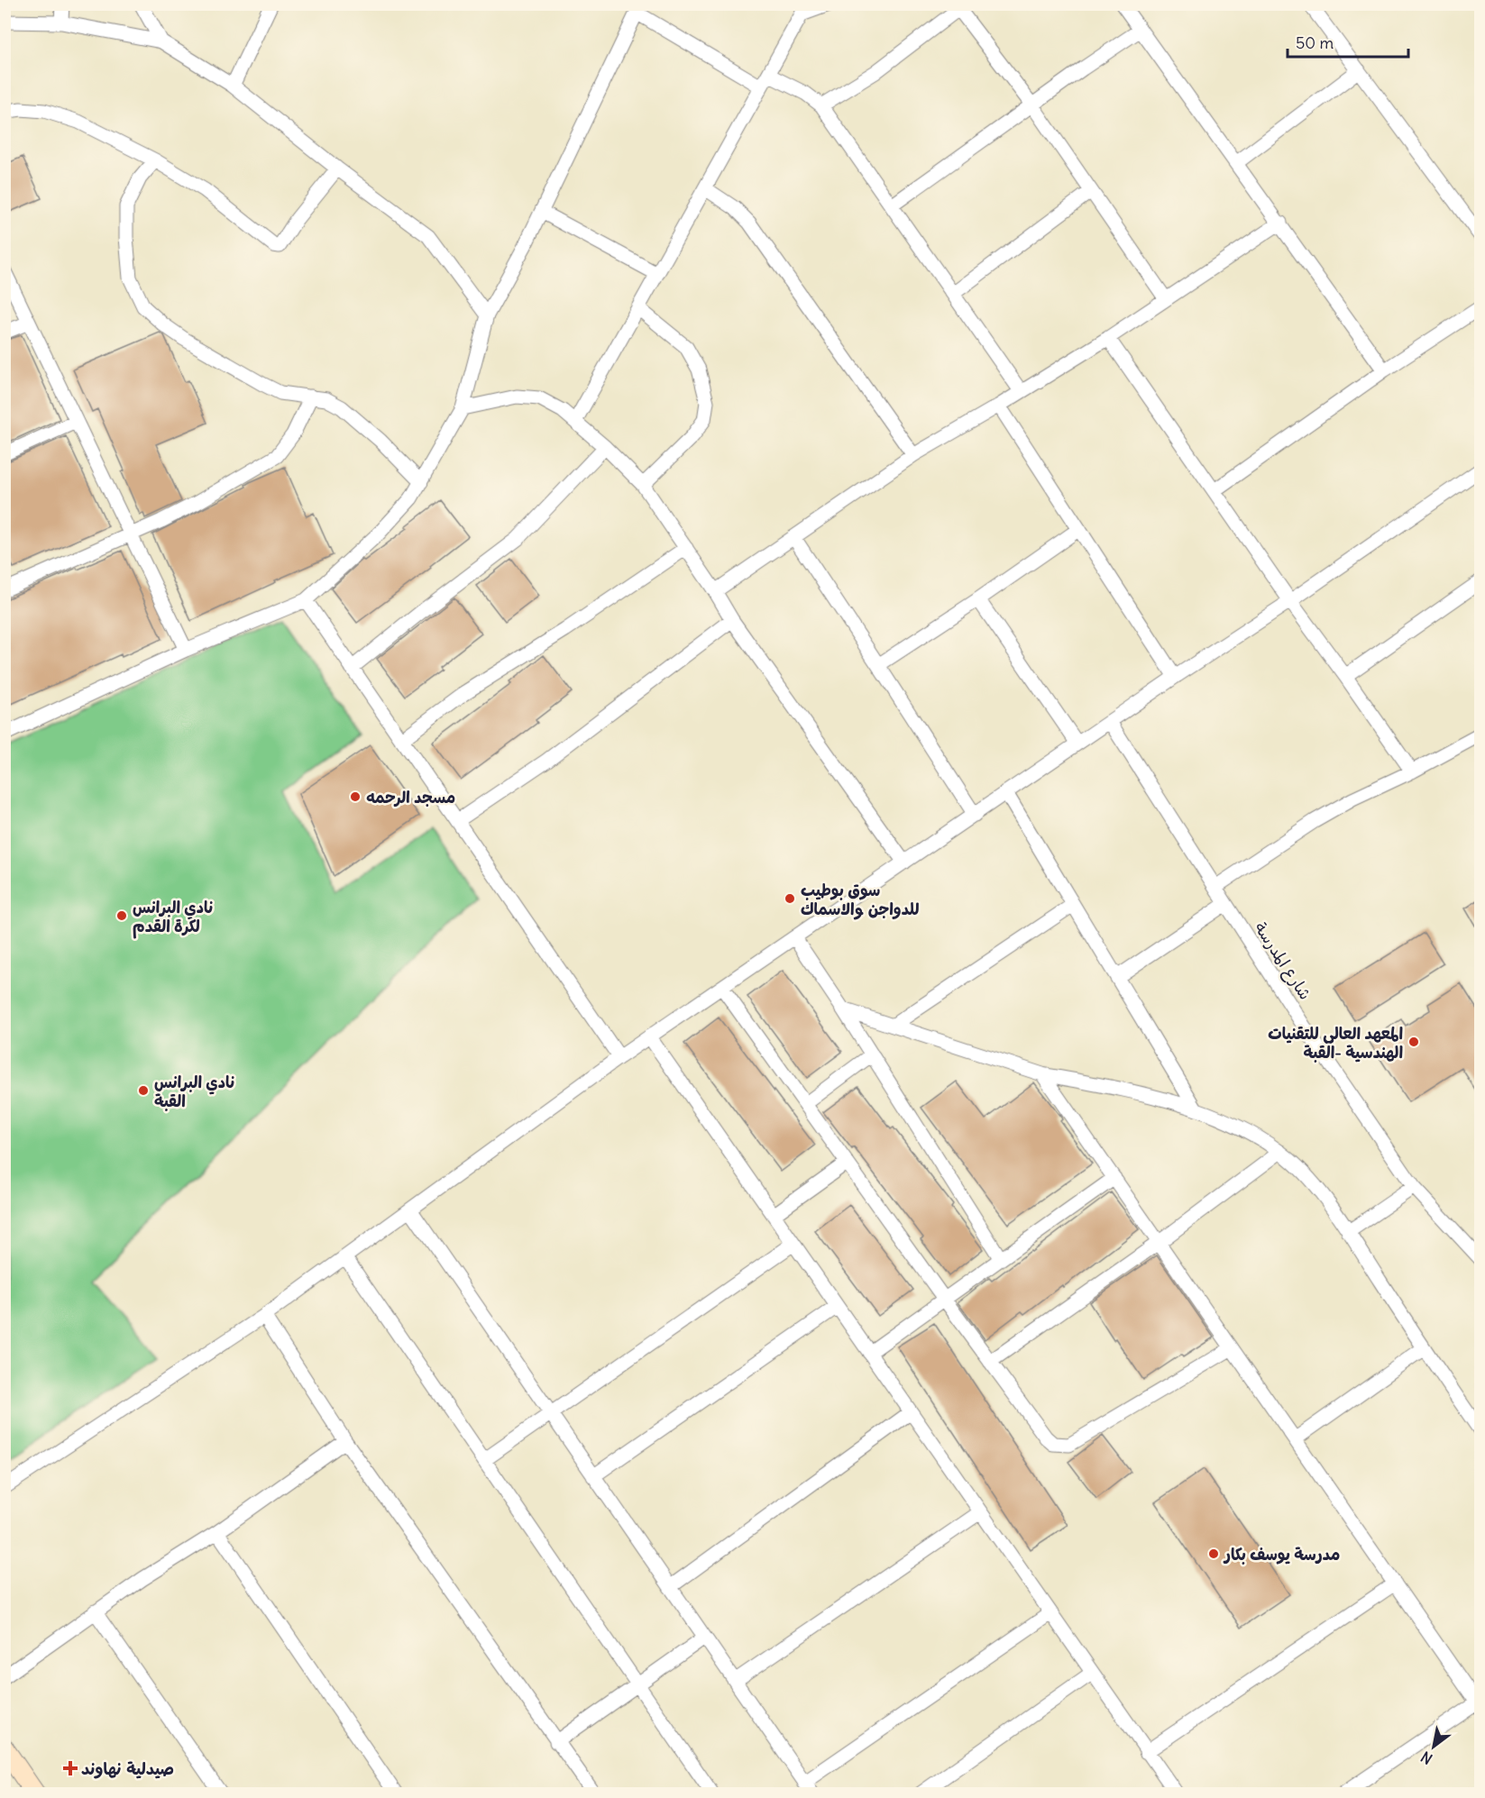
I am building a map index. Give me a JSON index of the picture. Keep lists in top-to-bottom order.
{
  "streets": {
    "street": ["شارع المدرسة"]
  },
  "places": {
    "other": [
      "مسجد الرحمه",
      "سوق بوطيب للدواجن والاسماك",
      "نادي البرانس لكرة القدم",
      "المعهد العالي للتقنيات الهندسية -القبة",
      "نادي البرانس القبة",
      "مدرسة يوسف بكار"
    ],
    "health": ["صيدلية نهاوند"]
  },
  "scale_bar": "50 m",
  "north": "bottom left"
}
